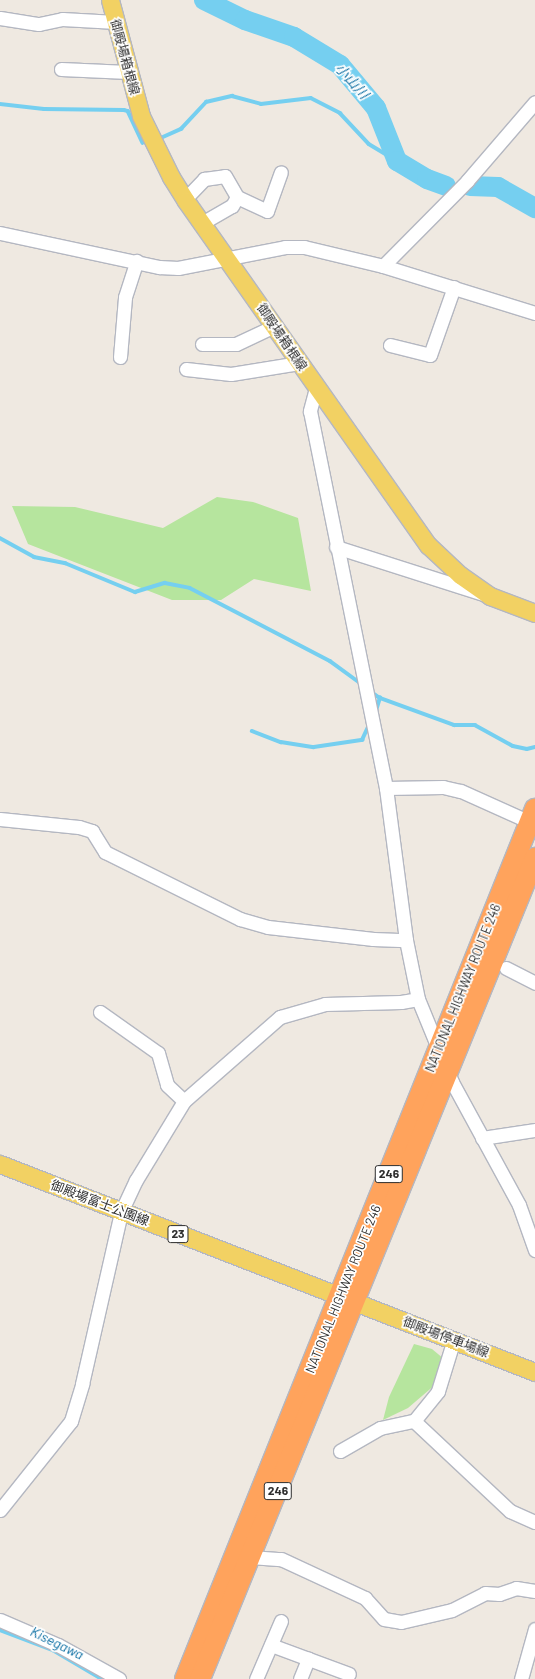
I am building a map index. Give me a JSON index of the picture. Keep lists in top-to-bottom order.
{
  "streets": {
    "highway": ["NATIONAL HIGHWAY ROUTE 246", "246"],
    "main road": [
      "御殿場箱根線",
      "御殿場富士公園線",
      "23",
      "御殿場停車場線"
    ]
  },
  "crossings": [
    ["NATIONAL HIGHWAY ROUTE 246", "御殿場富士公園線"],
    ["NATIONAL HIGHWAY ROUTE 246", "御殿場停車場線"],
    ["御殿場富士公園線", "御殿場停車場線"]
  ],
  "water": ["小山川", "Kisegawa"]
}
